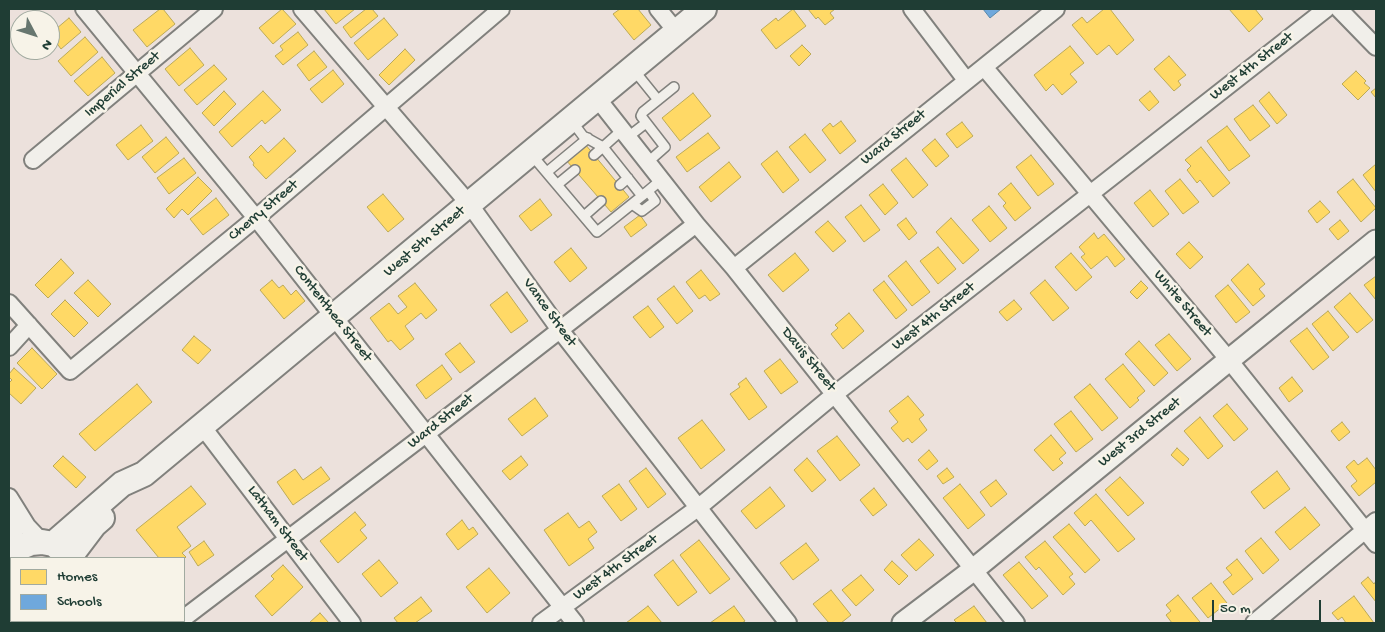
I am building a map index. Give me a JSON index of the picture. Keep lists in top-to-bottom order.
{
  "streets": {
    "main road": ["West 5th Street"],
    "street": [
      "West 4th Street",
      "Imperial Street",
      "Ward Street",
      "Cherry Street",
      "White Street",
      "Vance Street",
      "Contenthea Street",
      "Davis Street",
      "West 3rd Street",
      "Latham Street"
    ]
  },
  "crossings": [
    ["West 4th Street", "White Street"],
    ["West 4th Street", "Vance Street"],
    ["West 4th Street", "Contenthea Street"],
    ["West 4th Street", "Davis Street"],
    ["Imperial Street", "Contenthea Street"],
    ["Ward Street", "White Street"],
    ["Ward Street", "Vance Street"],
    ["Ward Street", "Contenthea Street"],
    ["Ward Street", "Davis Street"],
    ["Ward Street", "Latham Street"],
    ["Cherry Street", "Vance Street"],
    ["Cherry Street", "Contenthea Street"],
    ["West 5th Street", "Vance Street"],
    ["West 5th Street", "Contenthea Street"],
    ["West 5th Street", "Davis Street"],
    ["West 5th Street", "Latham Street"],
    ["White Street", "West 3rd Street"],
    ["Davis Street", "West 3rd Street"]
  ],
  "legend": ["Homes", "Schools"],
  "scale_bar": "50 m",
  "north": "bottom right"
}
